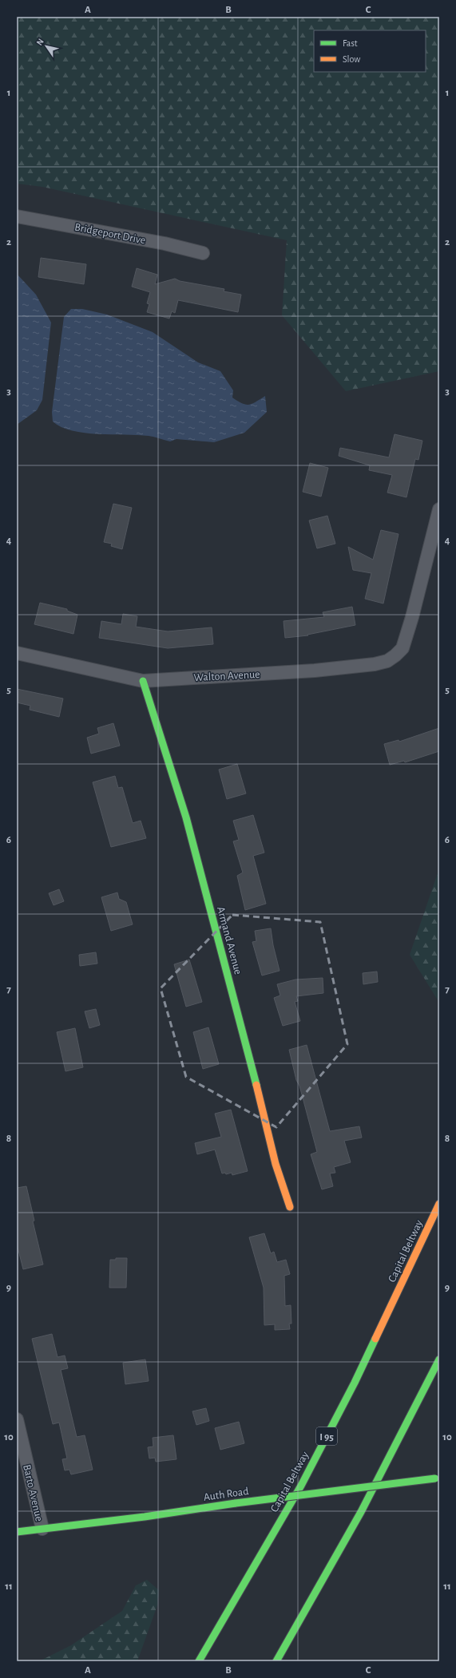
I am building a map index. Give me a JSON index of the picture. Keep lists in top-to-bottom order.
{
  "streets": {
    "main road": [
      "Armand Avenue",
      "Capital Beltway",
      "I 95",
      "Auth Road"
    ],
    "street": ["Bridgeport Drive", "Walton Avenue", "Barto Avenue"]
  },
  "crossings": [
    ["Walton Avenue", "Armand Avenue"],
    ["Barto Avenue", "Auth Road"]
  ],
  "legend": ["Fast", "Slow"],
  "north": "top left",
  "grid": {
    "columns": ["A", "B", "C"],
    "rows": [
      "1",
      "2",
      "3",
      "4",
      "5",
      "6",
      "7",
      "8",
      "9",
      "10",
      "11"
    ]
  }
}
